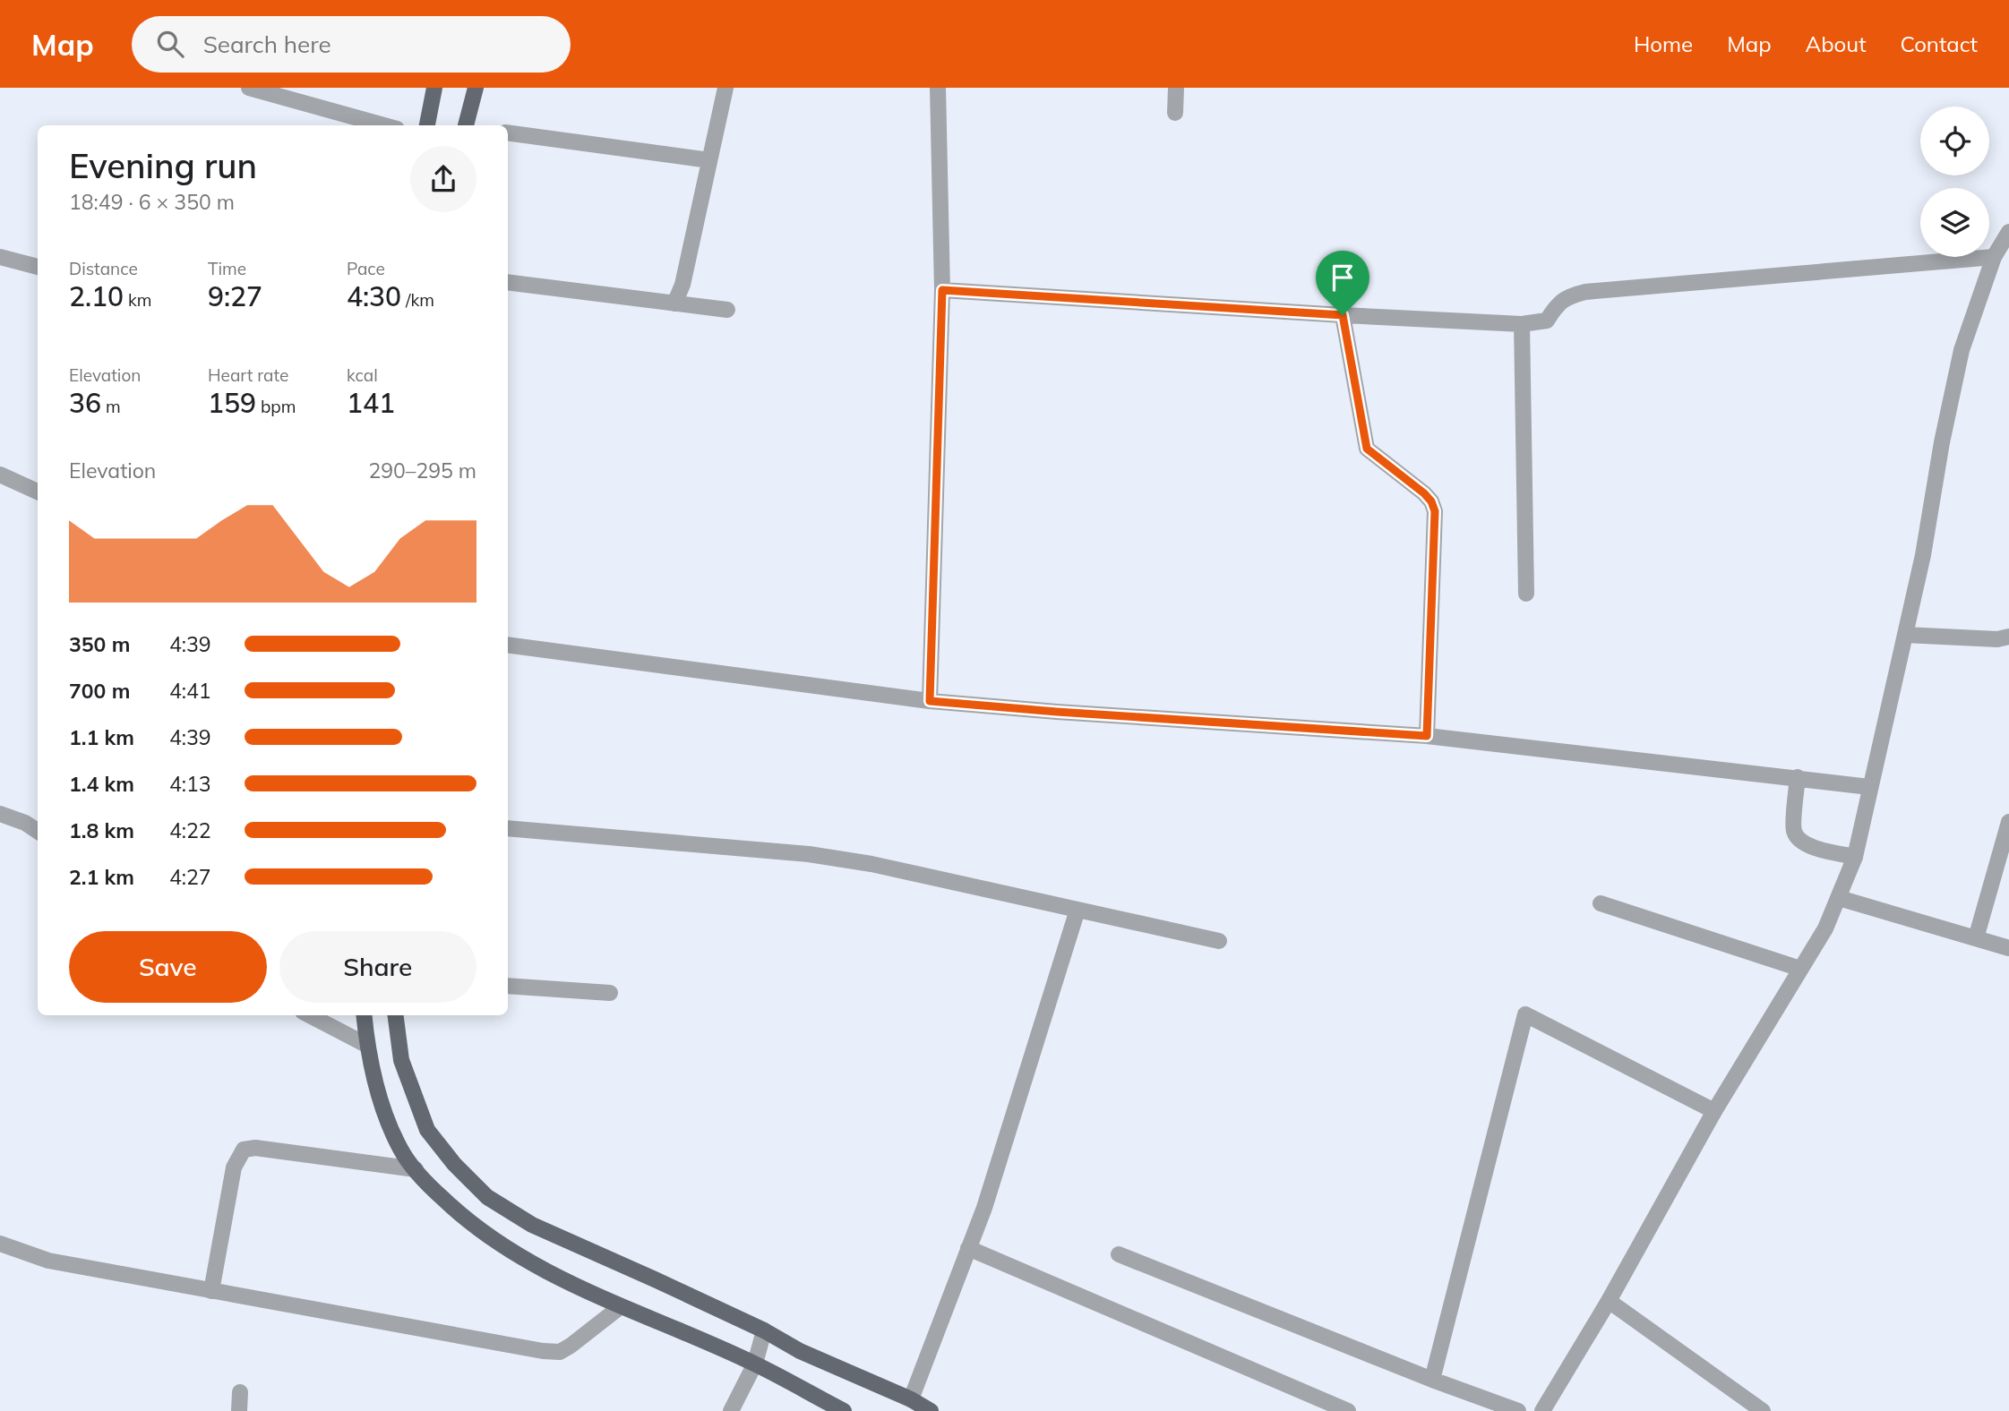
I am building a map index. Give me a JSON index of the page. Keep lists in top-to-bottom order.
{
  "page": {
    "header": "Map",
    "search": "Search here",
    "nav": [
      "Home",
      "Map",
      "About",
      "Contact"
    ],
    "heading": ["Evening run", "18:49 · 6 × 350 m"],
    "stats": [
      ["Distance", "2.10 km"],
      ["Time", "9:27"],
      ["Pace", "4:30 /km"],
      ["Elevation", "36 m"],
      ["Heart rate", "159 bpm"],
      ["kcal", "141"]
    ],
    "chart": ["Elevation", "290–295 m"],
    "list": [
      {
        "name": "350 m",
        "note": "4:39"
      },
      {
        "name": "700 m",
        "note": "4:41"
      },
      {
        "name": "1.1 km",
        "note": "4:39"
      },
      {
        "name": "1.4 km",
        "note": "4:13"
      },
      {
        "name": "1.8 km",
        "note": "4:22"
      },
      {
        "name": "2.1 km",
        "note": "4:27"
      }
    ],
    "buttons": ["Save", "Share"]
  }
}
